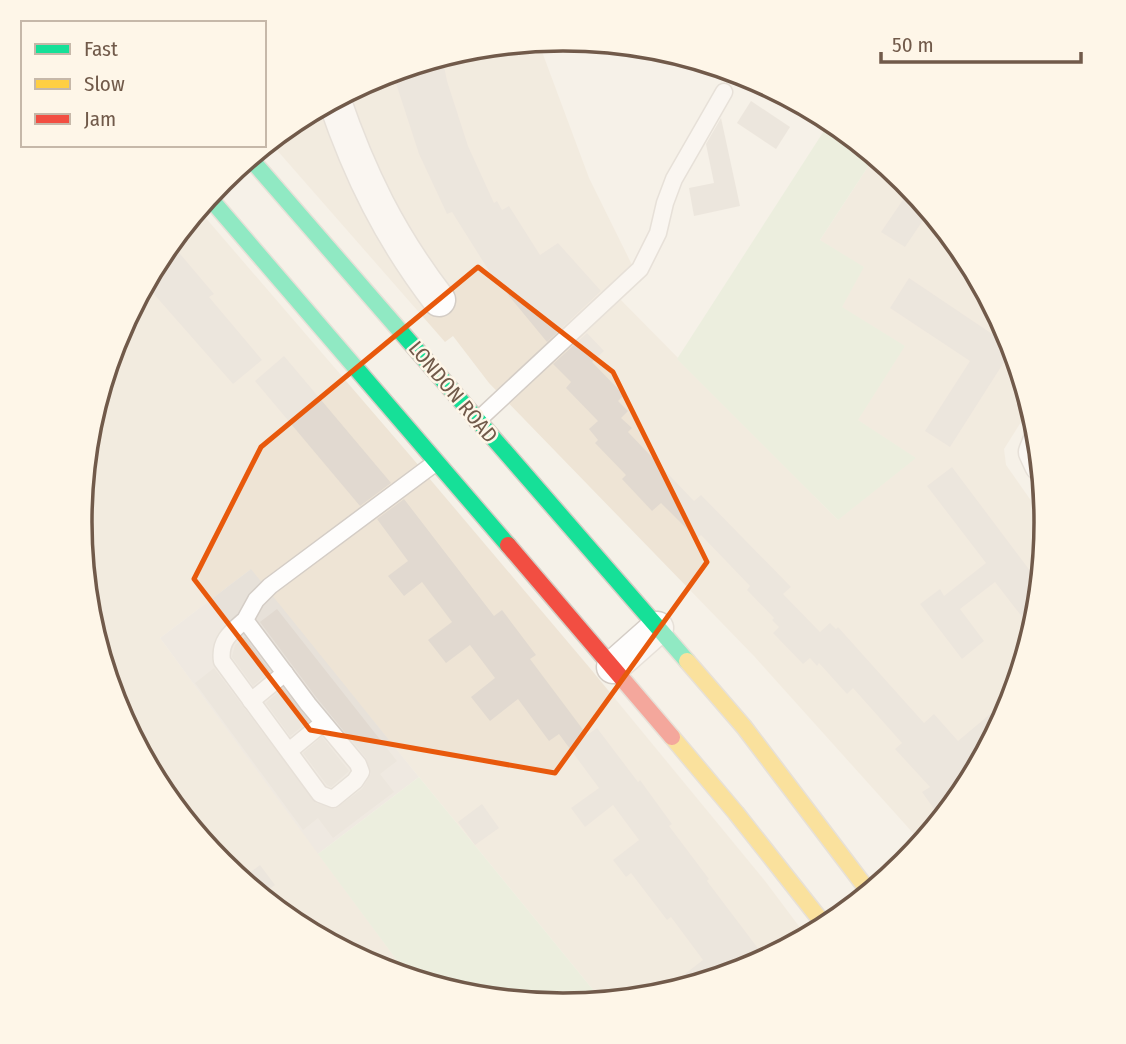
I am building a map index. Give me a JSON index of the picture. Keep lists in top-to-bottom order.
{
  "streets": {
    "main road": ["LONDON ROAD"]
  },
  "legend": ["Fast", "Slow", "Jam"],
  "scale_bar": "50 m"
}
